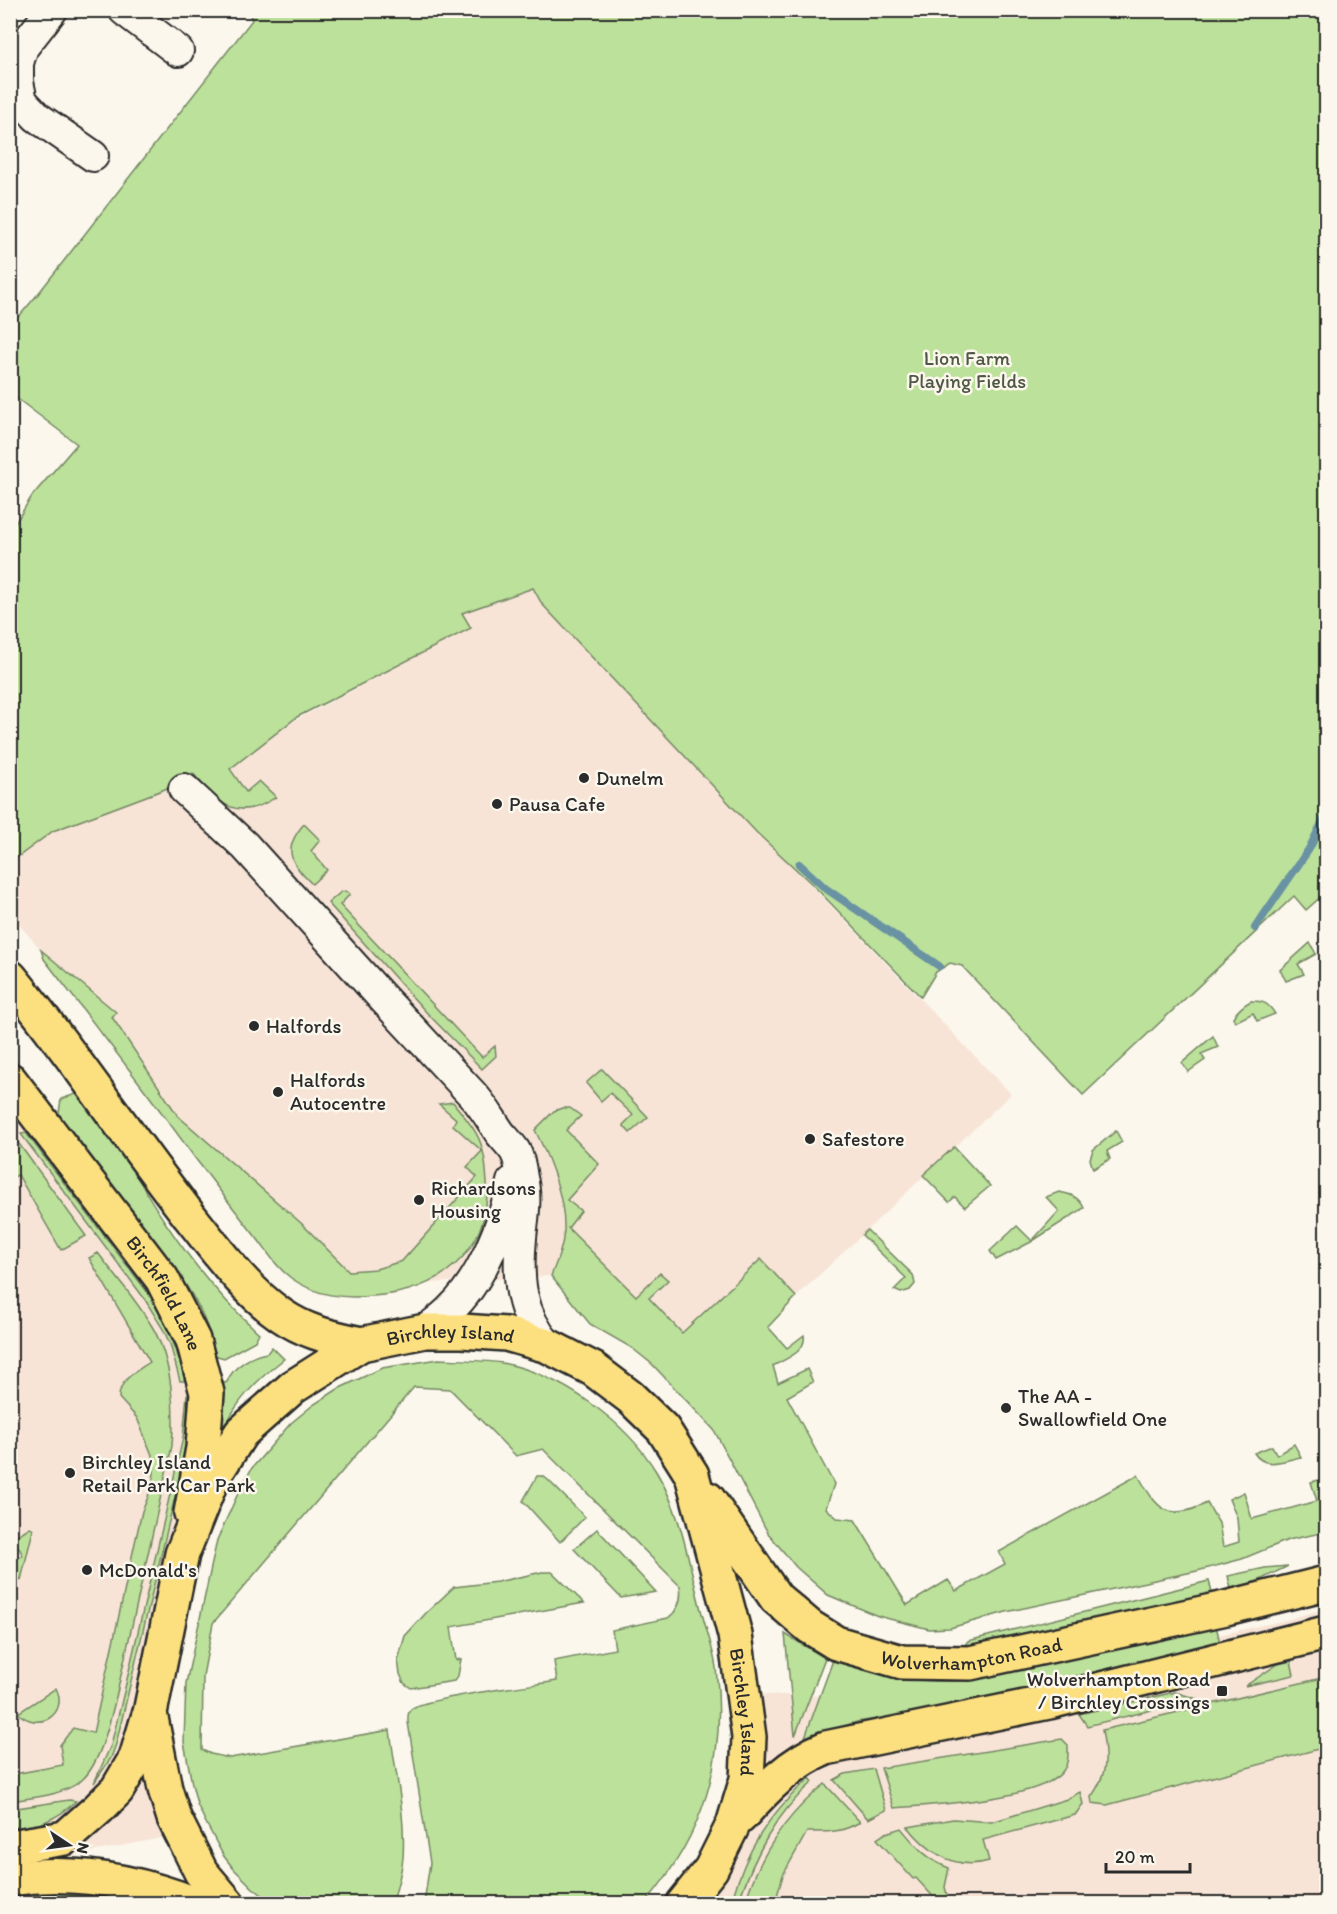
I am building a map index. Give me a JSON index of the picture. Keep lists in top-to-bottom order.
{
  "streets": {
    "main road": ["Birchfield Lane", "Birchley Island", "Wolverhampton Road"]
  },
  "crossings": [
    ["Birchfield Lane", "Birchley Island"],
    ["Birchley Island", "Wolverhampton Road"]
  ],
  "parks": ["Lion Farm Playing Fields"],
  "places": {
    "other": [
      "Dunelm",
      "Pausa Cafe",
      "Halfords",
      "Halfords Autocentre",
      "Safestore",
      "Richardsons Housing",
      "The AA - Swallowfield One",
      "Birchley Island Retail Park Car Park",
      "McDonald's"
    ],
    "transit": ["Wolverhampton Road / Birchley Crossings"]
  },
  "scale_bar": "20 m",
  "north": "right"
}
